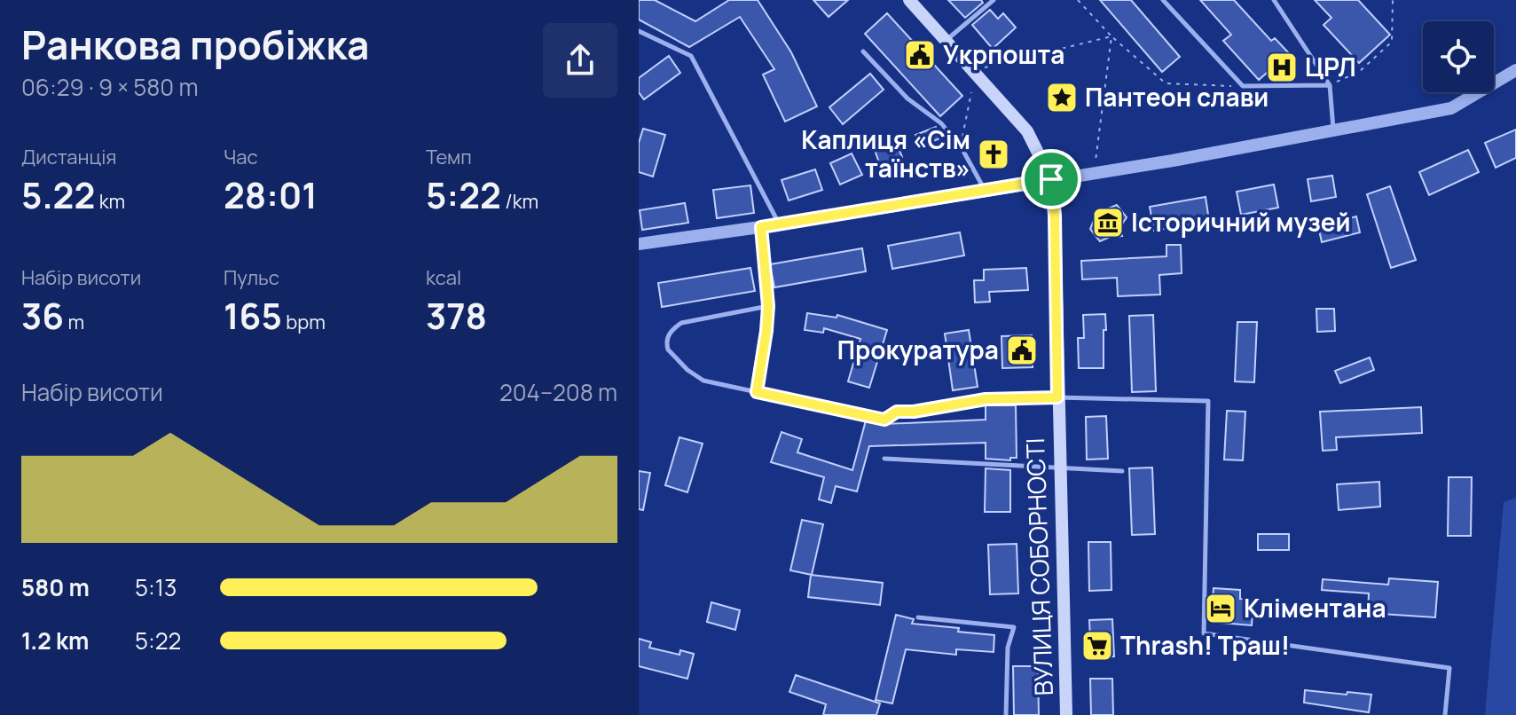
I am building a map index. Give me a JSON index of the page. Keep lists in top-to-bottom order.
{
  "streets": {
    "main road": ["ВУЛИЦЯ СОБОРНОСТІ"]
  },
  "places": {
    "public building": ["Укрпошта", "Прокуратура"],
    "hospital": ["ЦРЛ"],
    "place": ["Пантеон слави"],
    "church": ["Каплиця «Сім таїнств»"],
    "museum": ["Історичний музей"],
    "hotel": ["Кліментана"],
    "supermarket": ["Thrash! Траш!"]
  },
  "page": {
    "heading": ["Ранкова пробіжка", "06:29 · 9 × 580 m"],
    "stats": [
      ["Дистанція", "5.22 km"],
      ["Час", "28:01"],
      ["Темп", "5:22 /km"],
      ["Набір висоти", "36 m"],
      ["Пульс", "165 bpm"],
      ["kcal", "378"]
    ],
    "chart": ["Набір висоти", "204–208 m"],
    "list": [
      {
        "name": "580 m",
        "note": "5:13"
      },
      {
        "name": "1.2 km",
        "note": "5:22"
      }
    ]
  }
}
